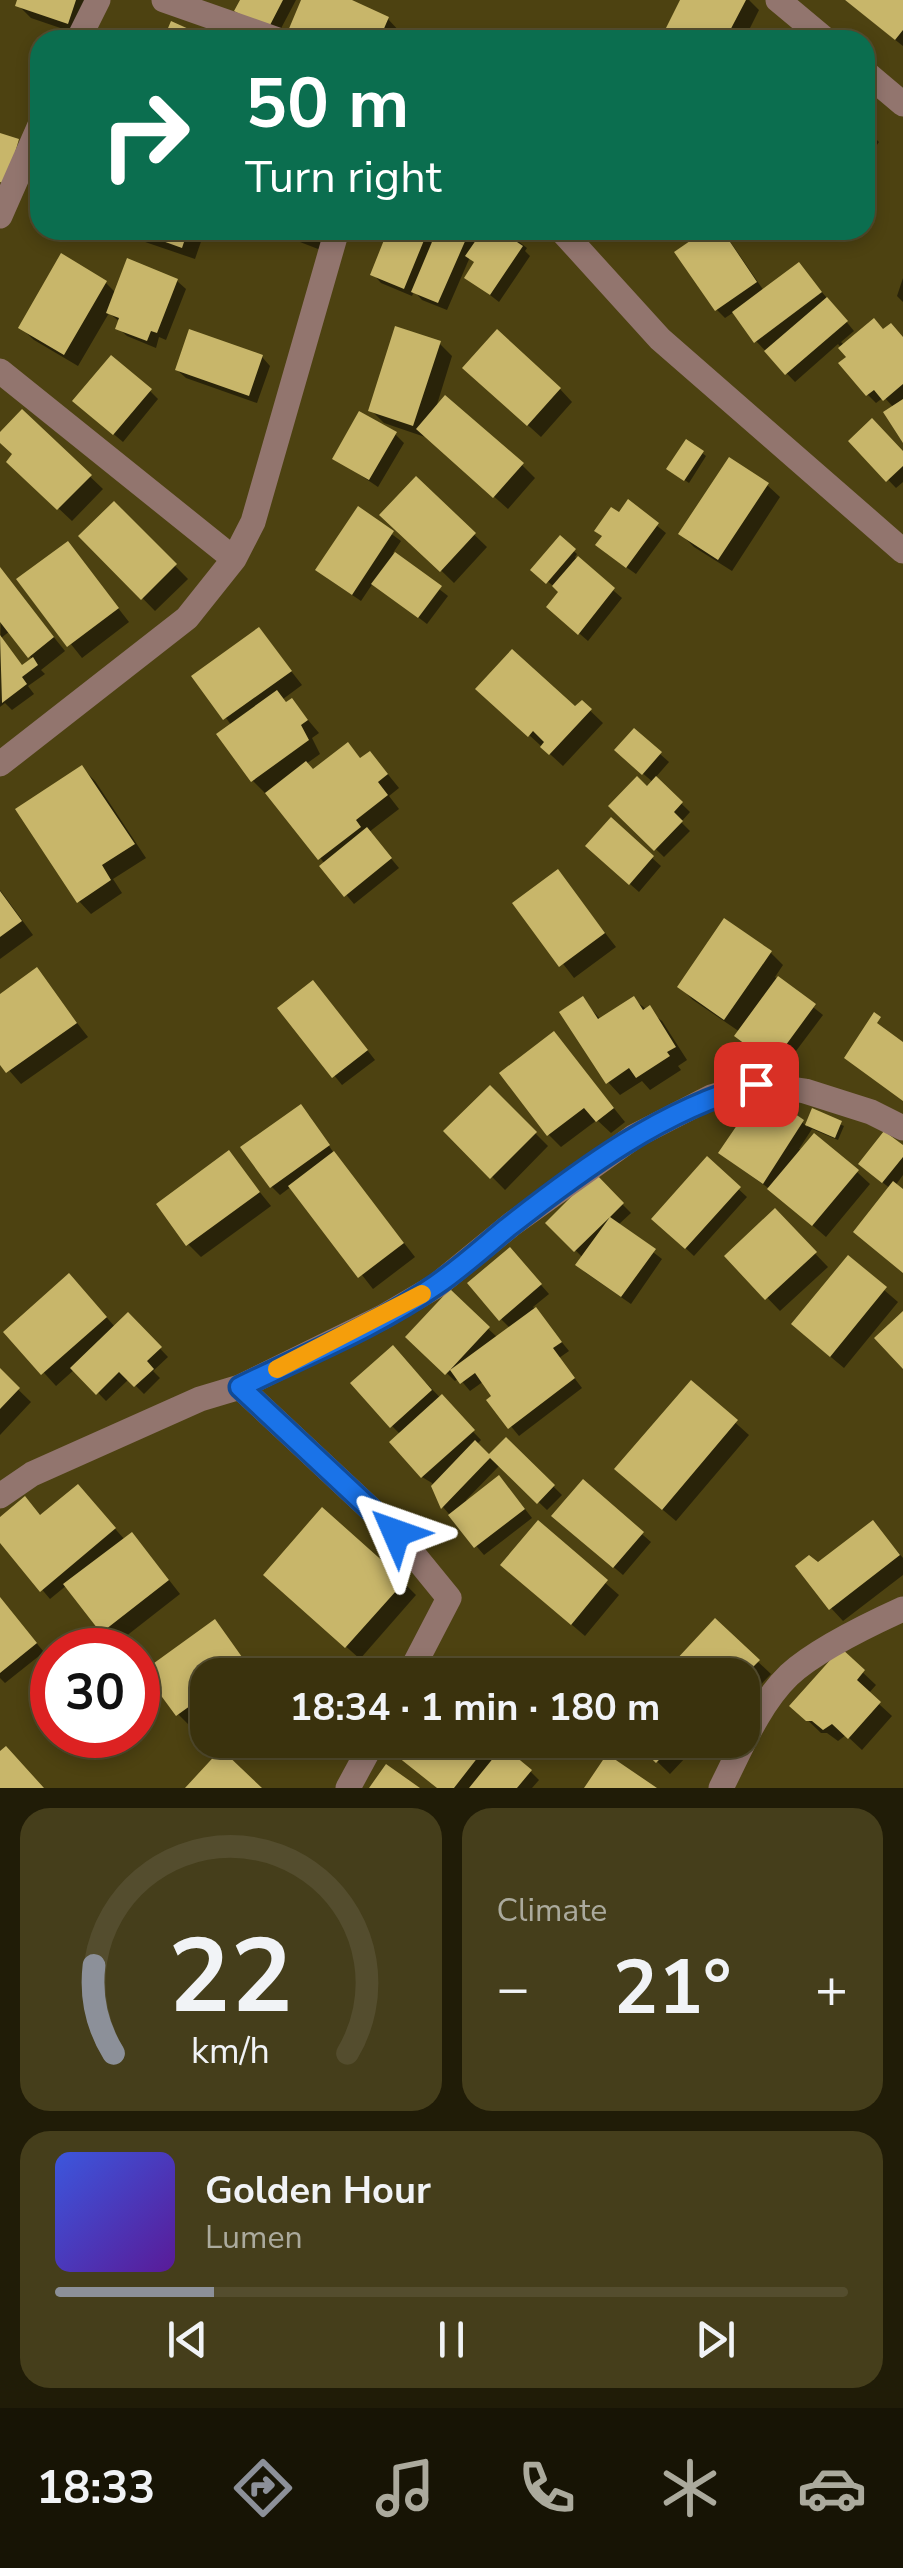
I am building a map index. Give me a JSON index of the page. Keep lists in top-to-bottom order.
{
  "page": {
    "turn": ["50 m", "Turn right"],
    "limit": "30",
    "trip": "18:34 · 1 min · 180 m",
    "tile": "Climate",
    "heat": ["−", "21°", "+"],
    "song": ["Golden Hour", "Lumen"],
    "tabs": "18:33",
    "gauge": ["22", "km/h"]
  }
}
